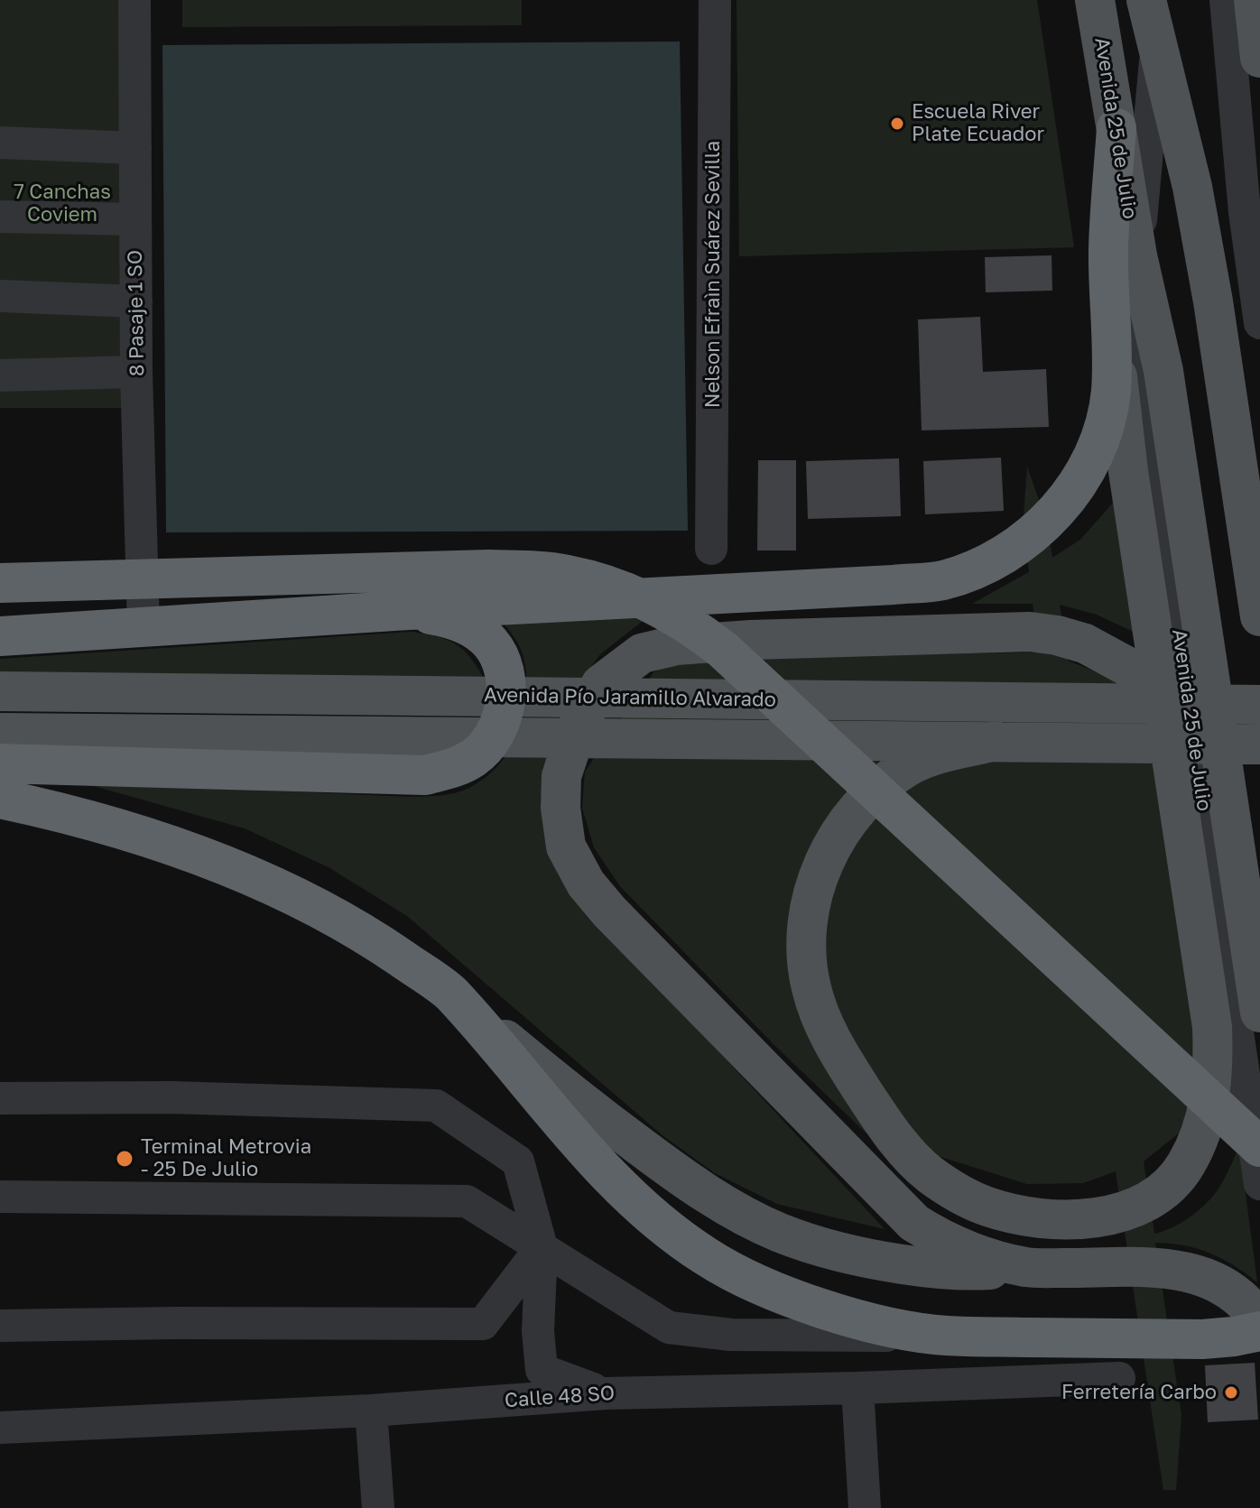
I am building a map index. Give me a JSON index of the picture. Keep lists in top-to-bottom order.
{
  "streets": {
    "main road": ["Avenida 25 de Julio", "Avenida Pío Jaramillo Alvarado"],
    "street": ["Nelson Efraìn Suárez Sevilla", "8 Pasaje 1 SO", "Calle 48 SO"]
  },
  "parks": ["7 Canchas Coviem"],
  "places": ["Escuela River Plate Ecuador", "Terminal Metrovia - 25 De Julio", "Ferretería Carbo"]
}
